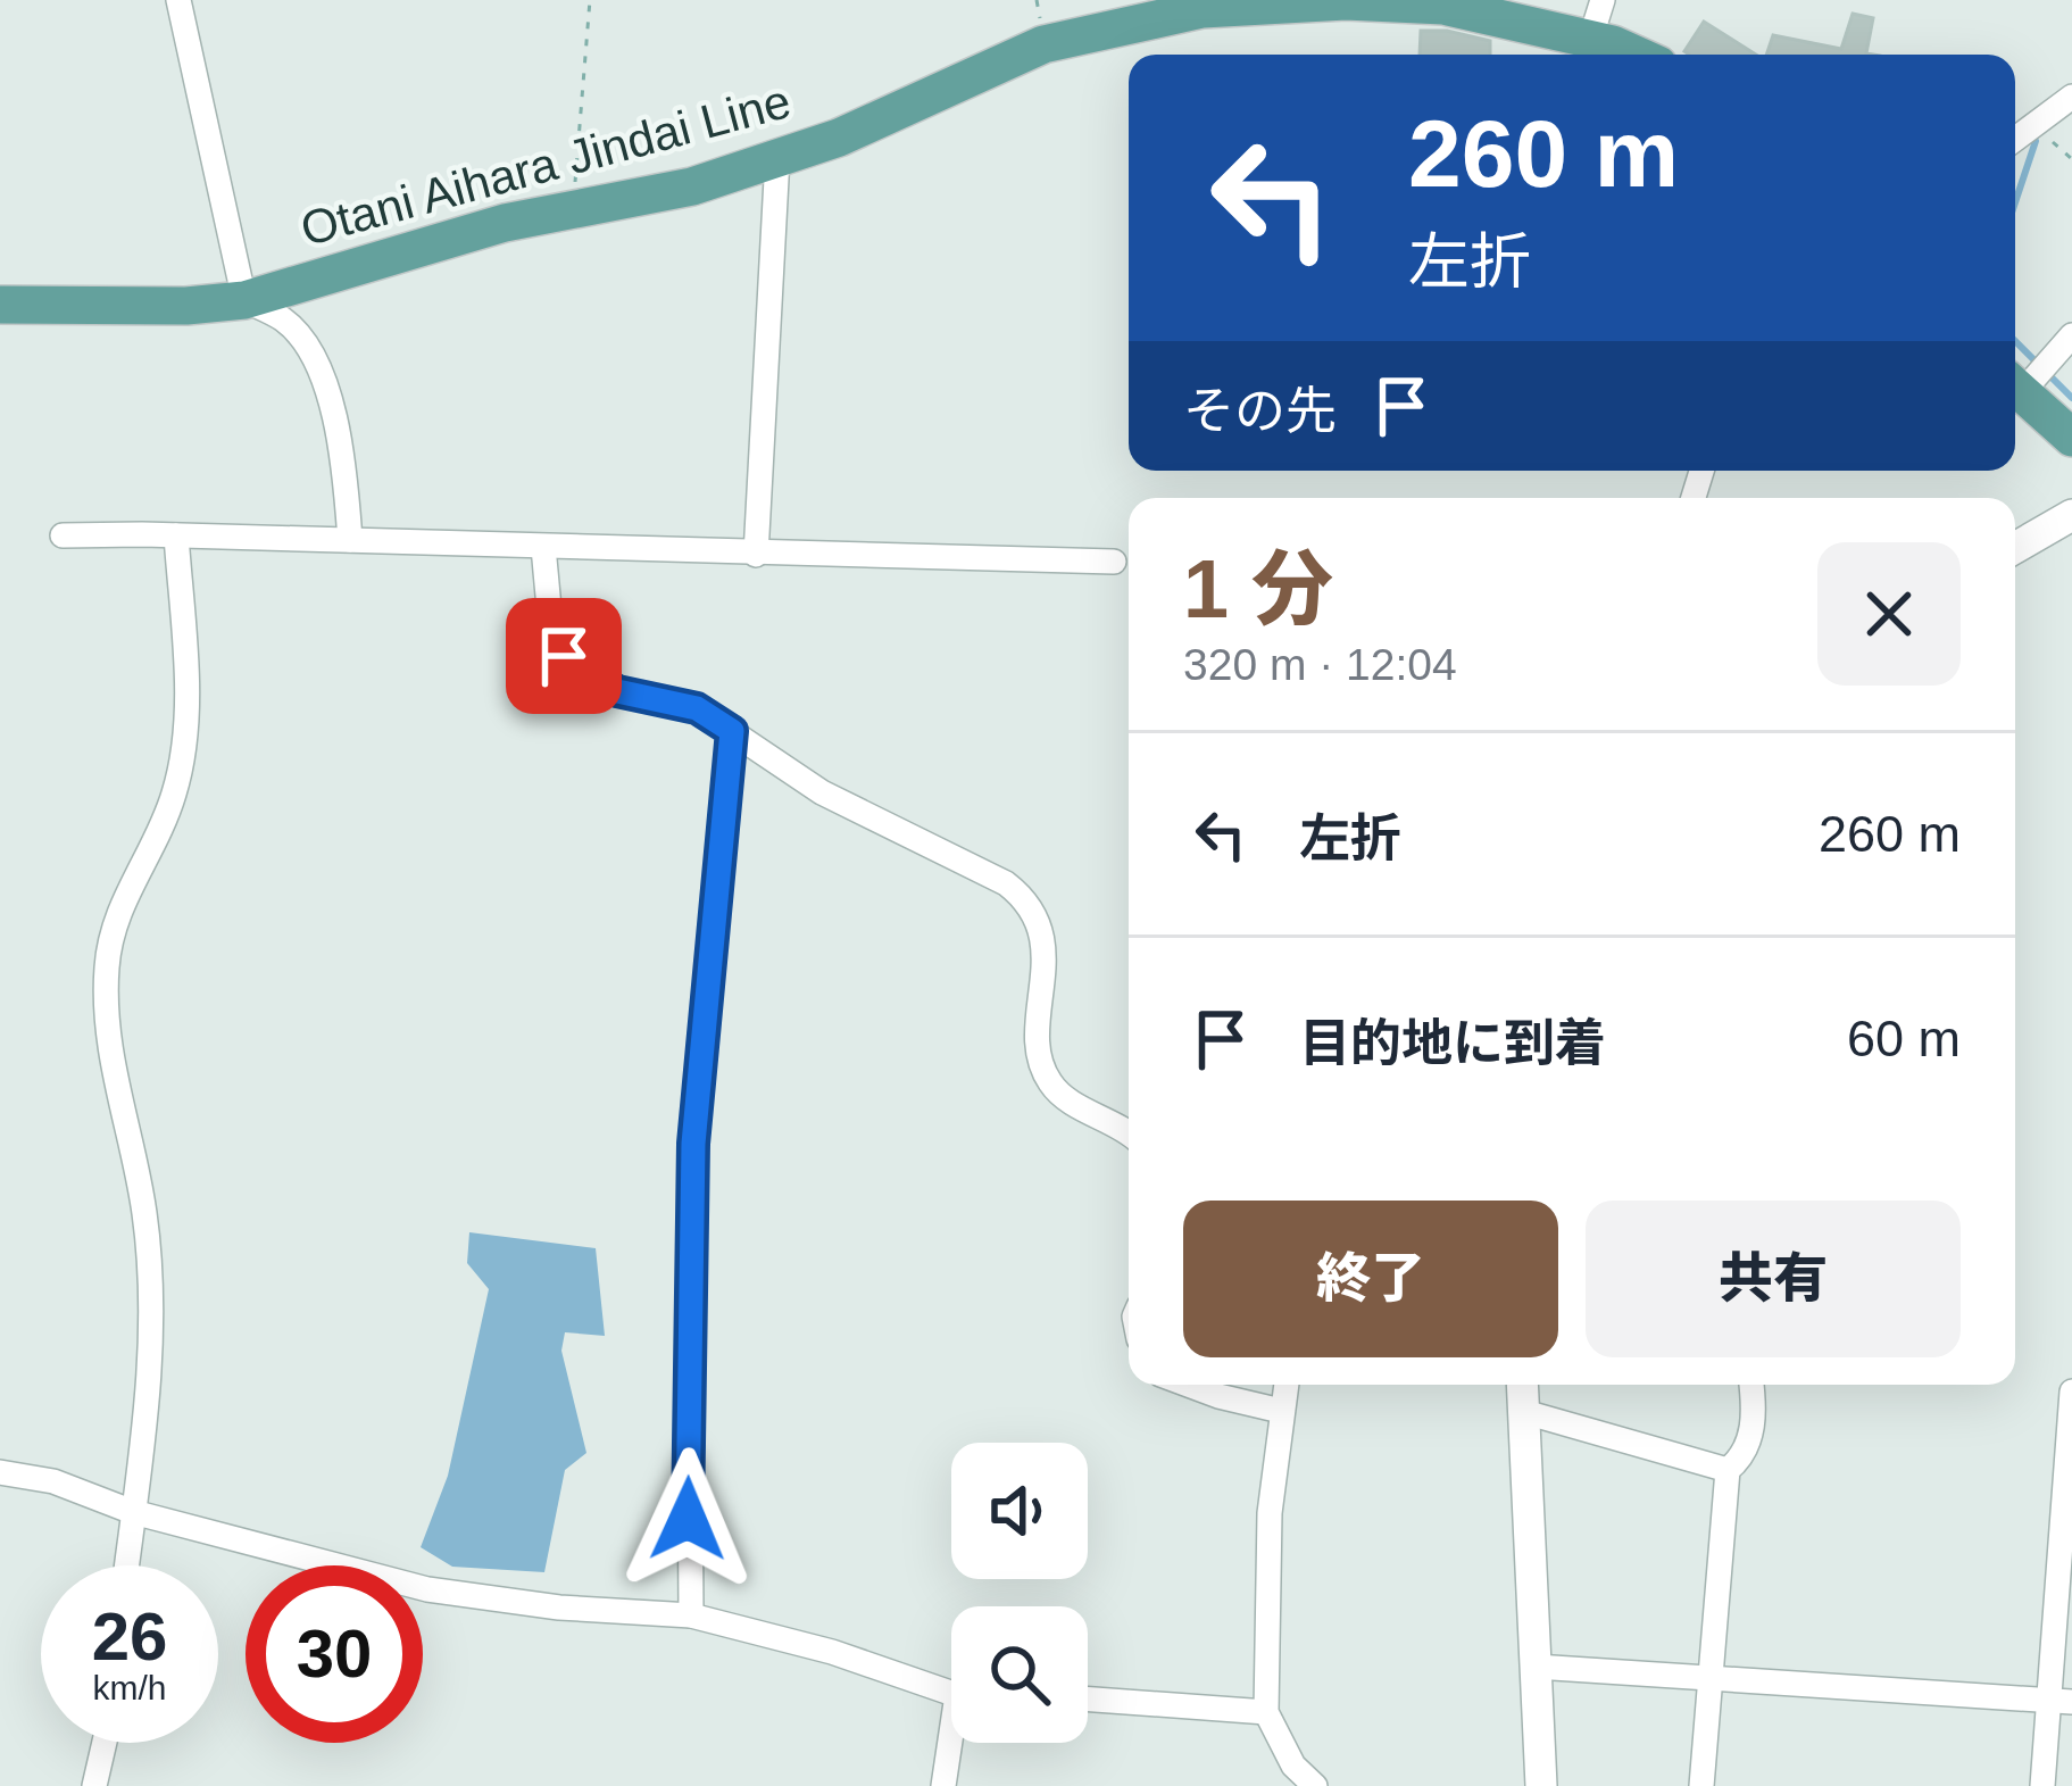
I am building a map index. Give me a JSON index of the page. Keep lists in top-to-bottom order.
{
  "streets": {
    "main road": ["Otani Aihara Jindai Line"]
  },
  "page": {
    "turn": ["260 m", "左折"],
    "then": "その先",
    "heading": ["1 分", "320 m · 12:04"],
    "list": [
      {
        "name": "左折",
        "value": "260 m"
      },
      {
        "name": "目的地に到着",
        "value": "60 m"
      }
    ],
    "buttons": ["終了", "共有"],
    "speed": "26 km/h",
    "limit": "30"
  }
}
